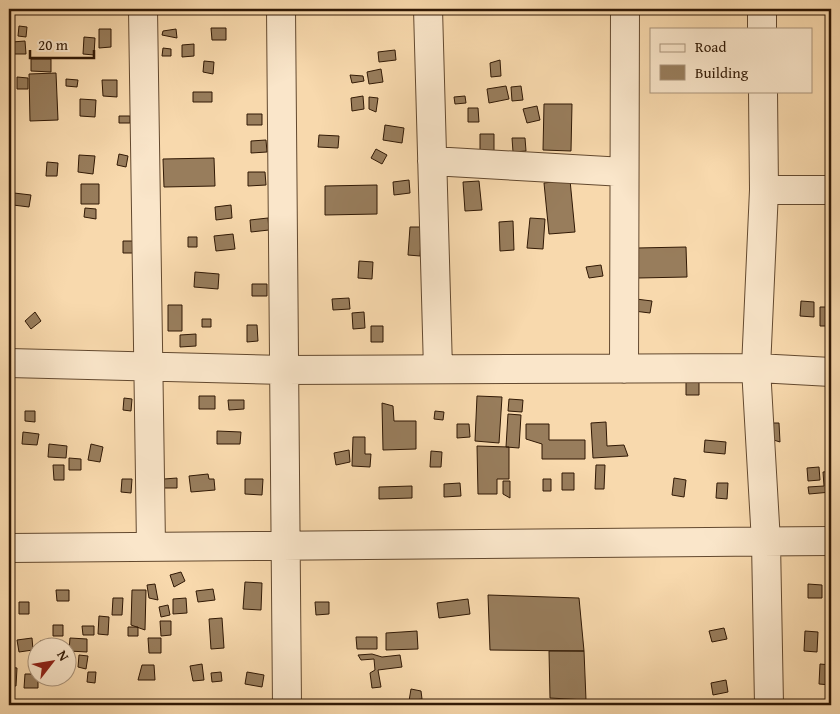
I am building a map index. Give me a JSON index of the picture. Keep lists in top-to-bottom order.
{
  "legend": ["Road", "Building"],
  "scale_bar": "20 m",
  "north": "top right"
}
